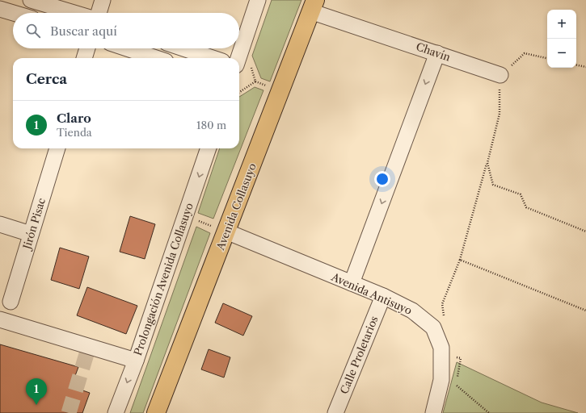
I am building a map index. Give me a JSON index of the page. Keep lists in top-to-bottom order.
{
  "streets": {
    "main road": ["Avenida Collasuyo"],
    "street": [
      "Chavín",
      "Jirón Pisac",
      "Prolongación Avenida Collasuyo",
      "Avenida Antisuyo",
      "Calle Proletarios"
    ]
  },
  "crossings": [
    ["Chavín", "Avenida Collasuyo"],
    ["Avenida Collasuyo", "Avenida Antisuyo"],
    ["Avenida Antisuyo", "Calle Proletarios"]
  ],
  "one_way": ["Prolongación Avenida Collasuyo"],
  "page": {
    "map_buttons": ["+", "−"],
    "search": "Buscar aquí",
    "heading": "Cerca",
    "list": [
      {
        "mark": "1",
        "name": "Claro",
        "note": "Tienda",
        "value": "180 m"
      }
    ],
    "pins": "1"
  }
}
